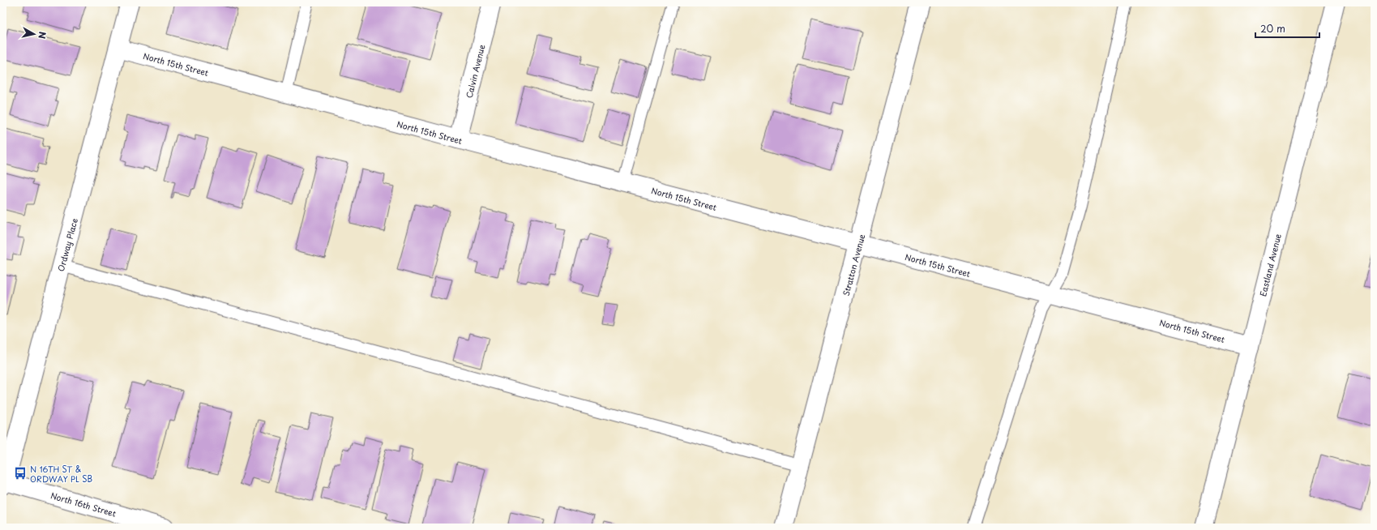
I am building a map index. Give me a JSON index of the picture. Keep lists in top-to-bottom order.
{
  "streets": {
    "street": [
      "North 15th Street",
      "Calvin Avenue",
      "Ordway Place",
      "Stratton Avenue",
      "Eastland Avenue",
      "North 16th Street"
    ]
  },
  "crossings": [
    ["North 15th Street", "Calvin Avenue"],
    ["North 15th Street", "Ordway Place"],
    ["North 15th Street", "Stratton Avenue"],
    ["North 15th Street", "Eastland Avenue"],
    ["Ordway Place", "North 16th Street"]
  ],
  "places": {
    "bus stop": ["N 16TH ST & ORDWAY PL SB"]
  },
  "scale_bar": "20 m",
  "north": "right"
}
